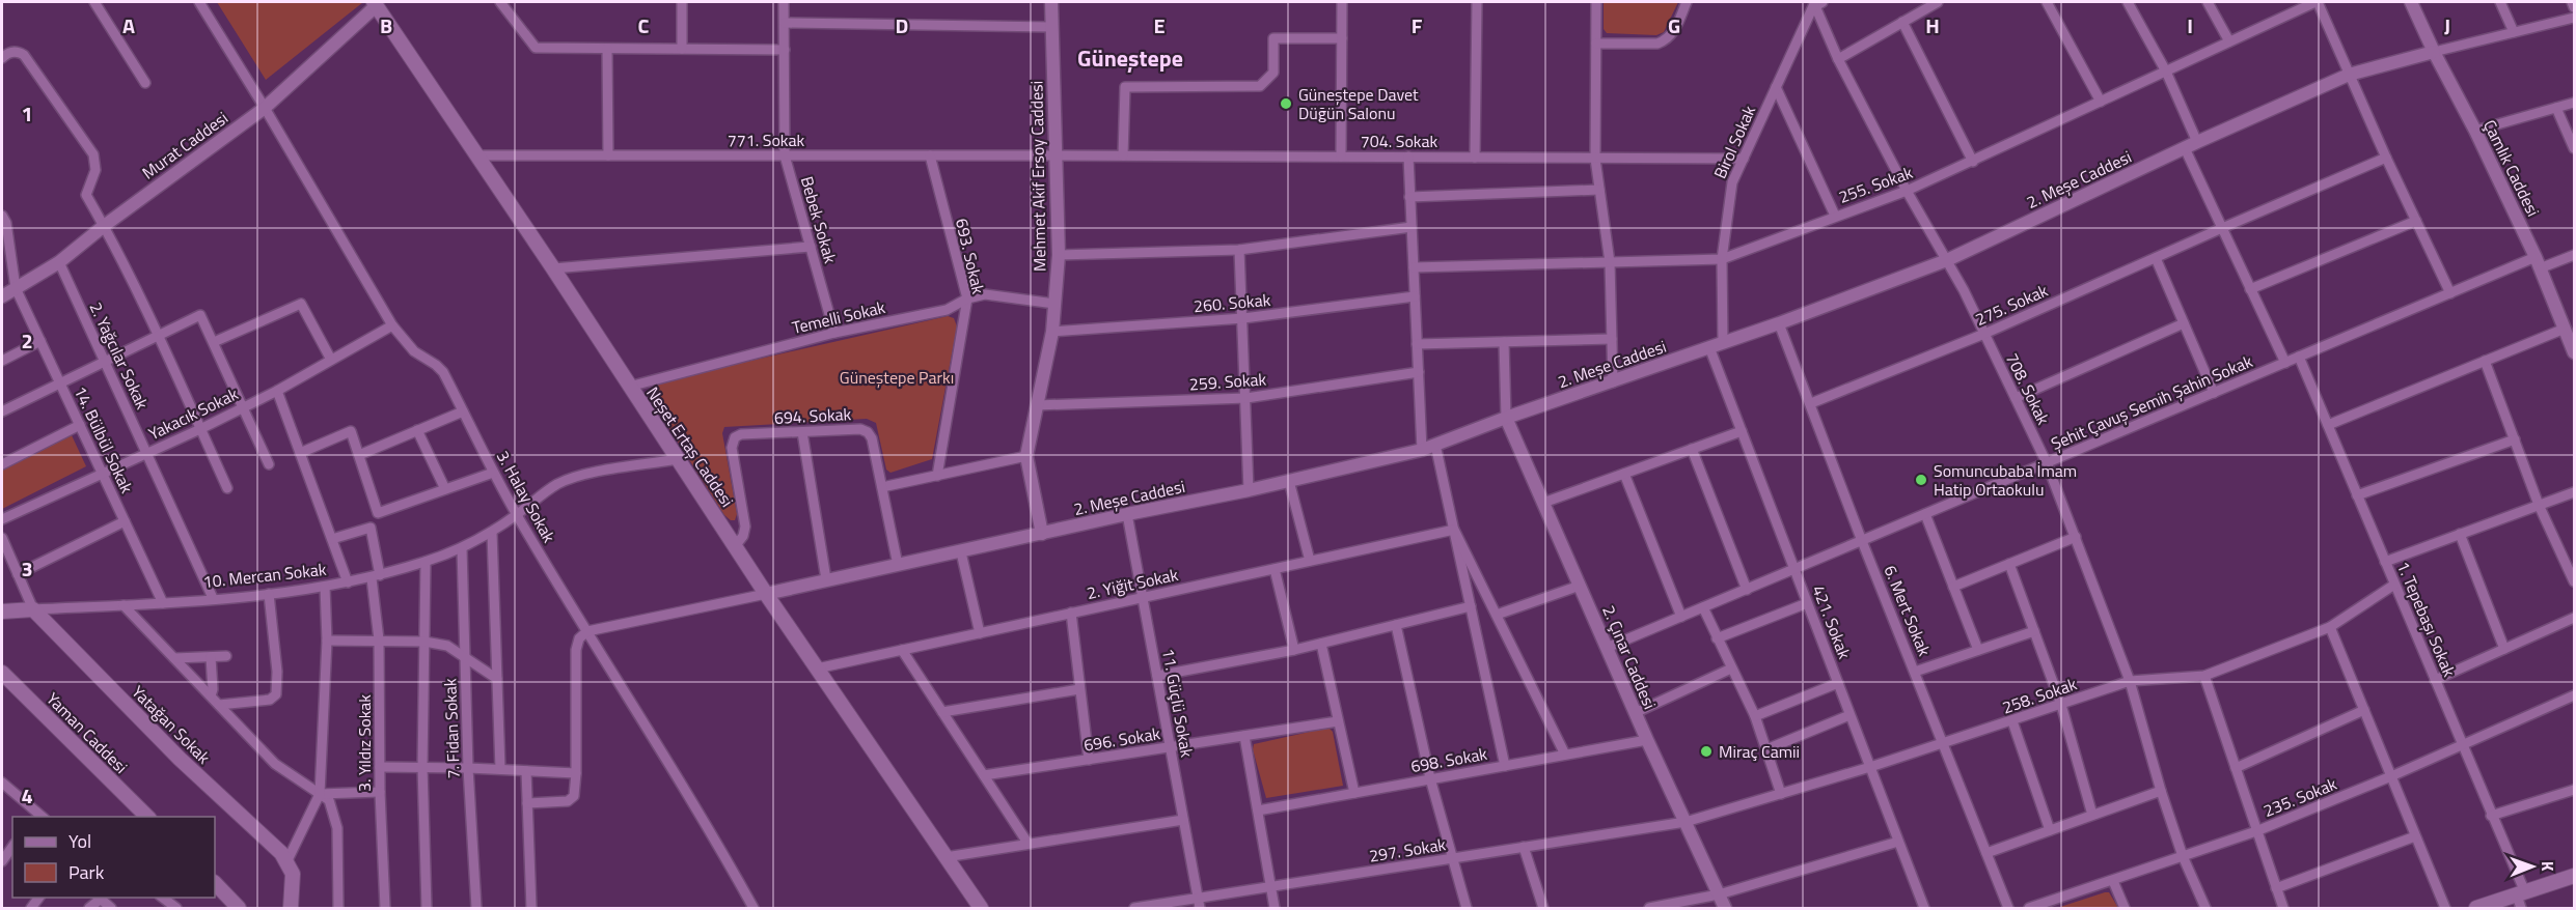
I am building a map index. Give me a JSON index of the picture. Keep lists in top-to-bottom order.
{
  "streets": {
    "main road": [
      "Neşet Ertaş Caddesi",
      "10. Mercan Sokak",
      "Yatağan Sokak",
      "Yaman Caddesi"
    ],
    "street": [
      "771. Sokak",
      "704. Sokak",
      "Birol Sokak",
      "Murat Caddesi",
      "Çamlık Caddesi",
      "Mehmet Akif Ersoy Caddesi",
      "2. Meşe Caddesi",
      "255. Sokak",
      "Bebek Sokak",
      "693. Sokak",
      "260. Sokak",
      "275. Sokak",
      "Temelli Sokak",
      "2. Yağcılar Sokak",
      "259. Sokak",
      "708. Sokak",
      "Şehit Çavuş Semih Şahin Sokak",
      "Yakacık Sokak",
      "694. Sokak",
      "14. Bülbül Sokak",
      "3. Halay Sokak",
      "2. Yiğit Sokak",
      "6. Mert Sokak",
      "1. Tepebaşı Sokak",
      "421. Sokak",
      "2. Çınar Caddesi",
      "258. Sokak",
      "11. Güçlü Sokak",
      "7. Fidan Sokak",
      "696. Sokak",
      "3. Yıldız Sokak",
      "698. Sokak",
      "235. Sokak",
      "297. Sokak"
    ]
  },
  "crossings": [
    ["771. Sokak", "704. Sokak"],
    ["771. Sokak", "Mehmet Akif Ersoy Caddesi"],
    ["771. Sokak", "Bebek Sokak"],
    ["771. Sokak", "693. Sokak"],
    ["771. Sokak", "Neşet Ertaş Caddesi"],
    ["704. Sokak", "Birol Sokak"],
    ["704. Sokak", "Mehmet Akif Ersoy Caddesi"],
    ["Birol Sokak", "2. Meşe Caddesi"],
    ["Birol Sokak", "255. Sokak"],
    ["Birol Sokak", "708. Sokak"],
    ["Birol Sokak", "421. Sokak"],
    ["Murat Caddesi", "2. Yağcılar Sokak"],
    ["Murat Caddesi", "14. Bülbül Sokak"],
    ["Murat Caddesi", "Neşet Ertaş Caddesi"],
    ["Murat Caddesi", "3. Halay Sokak"],
    ["Çamlık Caddesi", "2. Meşe Caddesi"],
    ["Çamlık Caddesi", "Şehit Çavuş Semih Şahin Sokak"],
    ["Mehmet Akif Ersoy Caddesi", "2. Meşe Caddesi"],
    ["Mehmet Akif Ersoy Caddesi", "260. Sokak"],
    ["Mehmet Akif Ersoy Caddesi", "Temelli Sokak"],
    ["Mehmet Akif Ersoy Caddesi", "259. Sokak"],
    ["2. Meşe Caddesi", "708. Sokak"],
    ["2. Meşe Caddesi", "694. Sokak"],
    ["2. Meşe Caddesi", "Neşet Ertaş Caddesi"],
    ["2. Meşe Caddesi", "6. Mert Sokak"],
    ["2. Meşe Caddesi", "421. Sokak"],
    ["2. Meşe Caddesi", "2. Çınar Caddesi"],
    ["2. Meşe Caddesi", "11. Güçlü Sokak"],
    ["255. Sokak", "708. Sokak"],
    ["Bebek Sokak", "Temelli Sokak"],
    ["693. Sokak", "Temelli Sokak"],
    ["275. Sokak", "708. Sokak"],
    ["275. Sokak", "6. Mert Sokak"],
    ["Temelli Sokak", "Neşet Ertaş Caddesi"],
    ["2. Yağcılar Sokak", "Yakacık Sokak"],
    ["2. Yağcılar Sokak", "10. Mercan Sokak"],
    ["708. Sokak", "Şehit Çavuş Semih Şahin Sokak"],
    ["708. Sokak", "258. Sokak"],
    ["708. Sokak", "235. Sokak"],
    ["Şehit Çavuş Semih Şahin Sokak", "6. Mert Sokak"],
    ["Şehit Çavuş Semih Şahin Sokak", "1. Tepebaşı Sokak"],
    ["Şehit Çavuş Semih Şahin Sokak", "421. Sokak"],
    ["Şehit Çavuş Semih Şahin Sokak", "2. Çınar Caddesi"],
    ["Yakacık Sokak", "14. Bülbül Sokak"],
    ["Yakacık Sokak", "3. Halay Sokak"],
    ["694. Sokak", "Neşet Ertaş Caddesi"],
    ["14. Bülbül Sokak", "10. Mercan Sokak"],
    ["Neşet Ertaş Caddesi", "10. Mercan Sokak"],
    ["Neşet Ertaş Caddesi", "2. Yiğit Sokak"],
    ["3. Halay Sokak", "10. Mercan Sokak"],
    ["10. Mercan Sokak", "Yatağan Sokak"],
    ["10. Mercan Sokak", "7. Fidan Sokak"],
    ["10. Mercan Sokak", "3. Yıldız Sokak"],
    ["2. Yiğit Sokak", "11. Güçlü Sokak"],
    ["6. Mert Sokak", "258. Sokak"],
    ["1. Tepebaşı Sokak", "258. Sokak"],
    ["1. Tepebaşı Sokak", "235. Sokak"],
    ["421. Sokak", "258. Sokak"],
    ["2. Çınar Caddesi", "258. Sokak"],
    ["2. Çınar Caddesi", "698. Sokak"],
    ["2. Çınar Caddesi", "297. Sokak"],
    ["258. Sokak", "297. Sokak"],
    ["11. Güçlü Sokak", "696. Sokak"],
    ["11. Güçlü Sokak", "297. Sokak"]
  ],
  "districts": ["Güneştepe"],
  "parks": ["Güneştepe Parkı"],
  "places": ["Güneştepe Davet Düğün Salonu", "Somuncubaba İmam Hatip Ortaokulu", "Miraç Camii"],
  "legend": ["Yol", "Park"],
  "north": "right",
  "grid": {
    "columns": [
      "A",
      "B",
      "C",
      "D",
      "E",
      "F",
      "G",
      "H",
      "I",
      "J"
    ],
    "rows": [
      "1",
      "2",
      "3",
      "4"
    ]
  }
}
